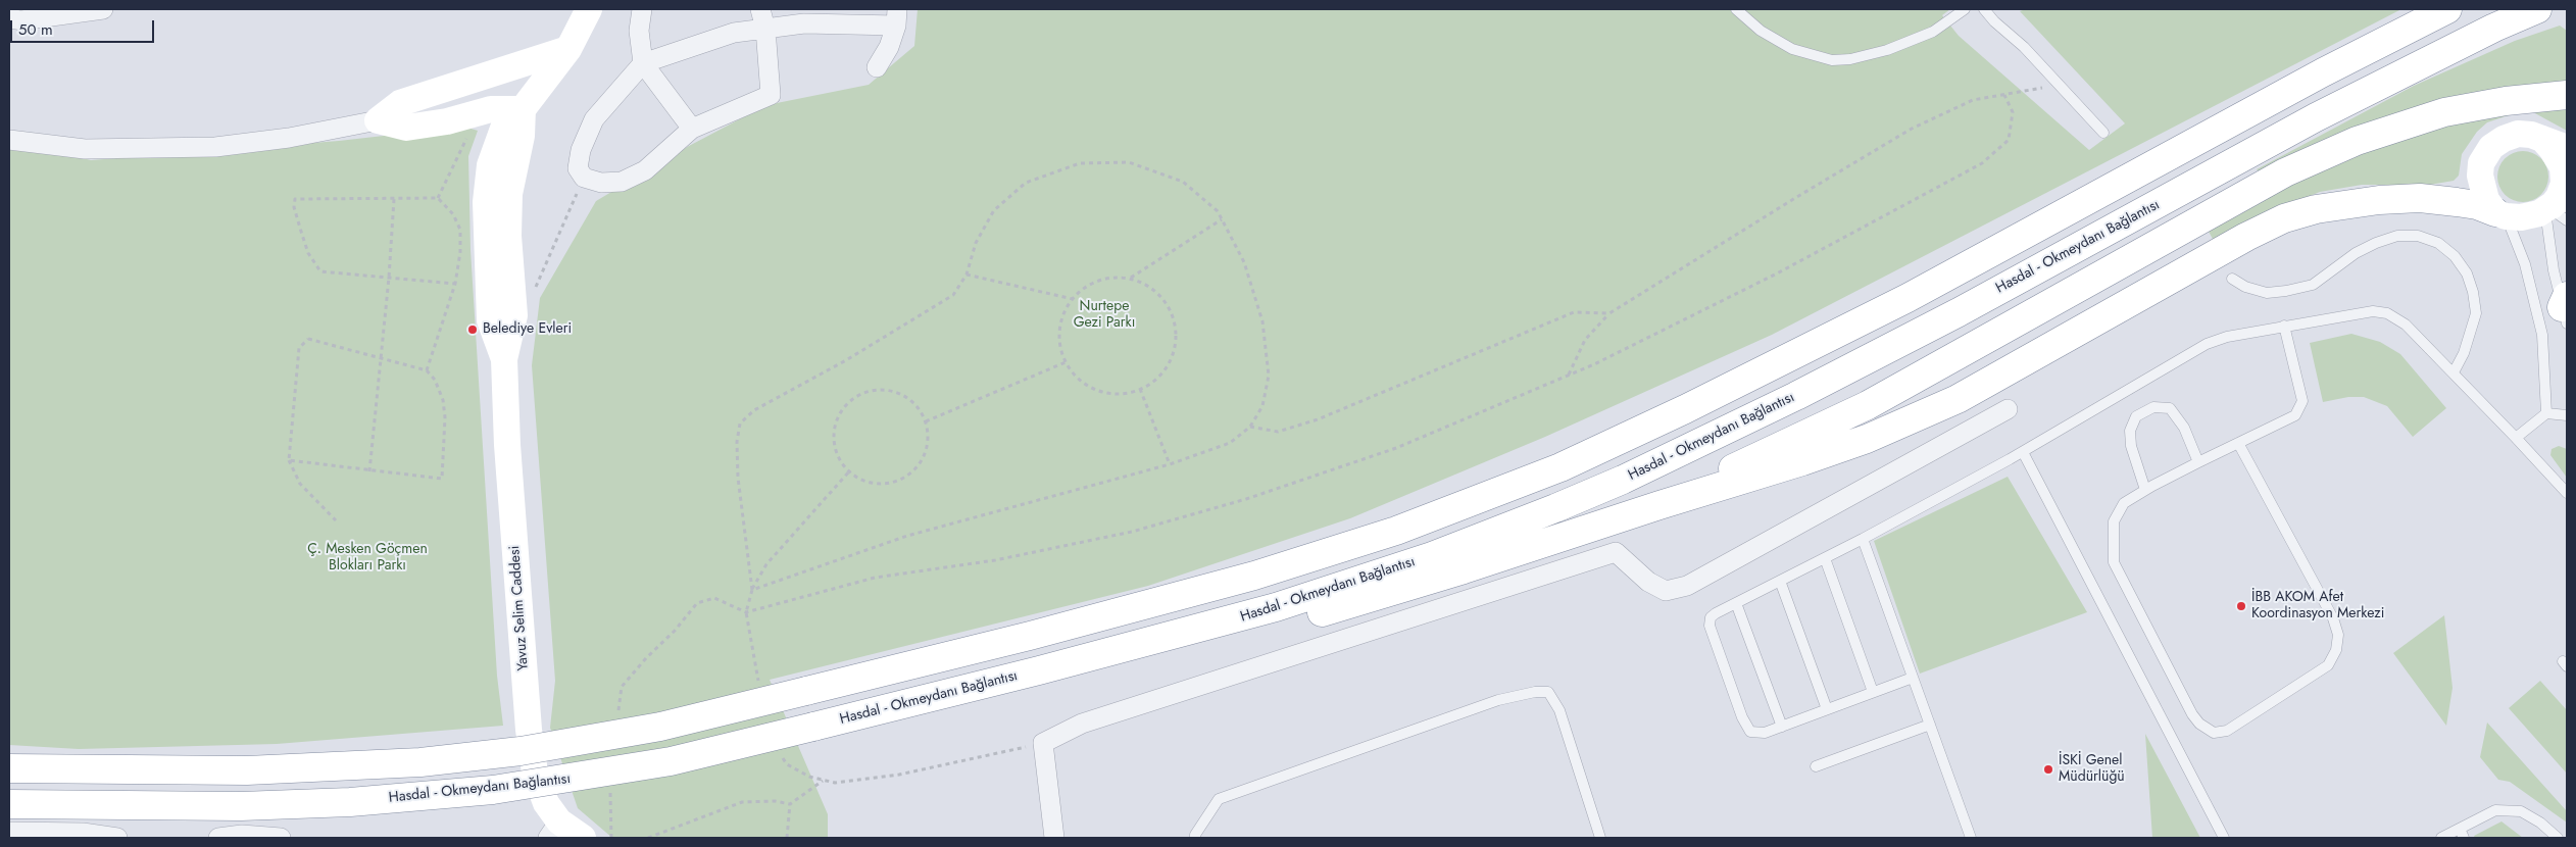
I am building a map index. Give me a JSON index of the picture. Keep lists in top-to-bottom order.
{
  "streets": {
    "highway": ["Hasdal - Okmeydanı Bağlantısı"],
    "street": ["Yavuz Selim Caddesi"]
  },
  "parks": ["Nurtepe Gezi Parkı", "Ç. Mesken Göçmen Blokları Parkı"],
  "places": ["Belediye Evleri", "İBB AKOM Afet Koordinasyon Merkezi", "İSKİ Genel Müdürlüğü"],
  "scale_bar": "50 m"
}
